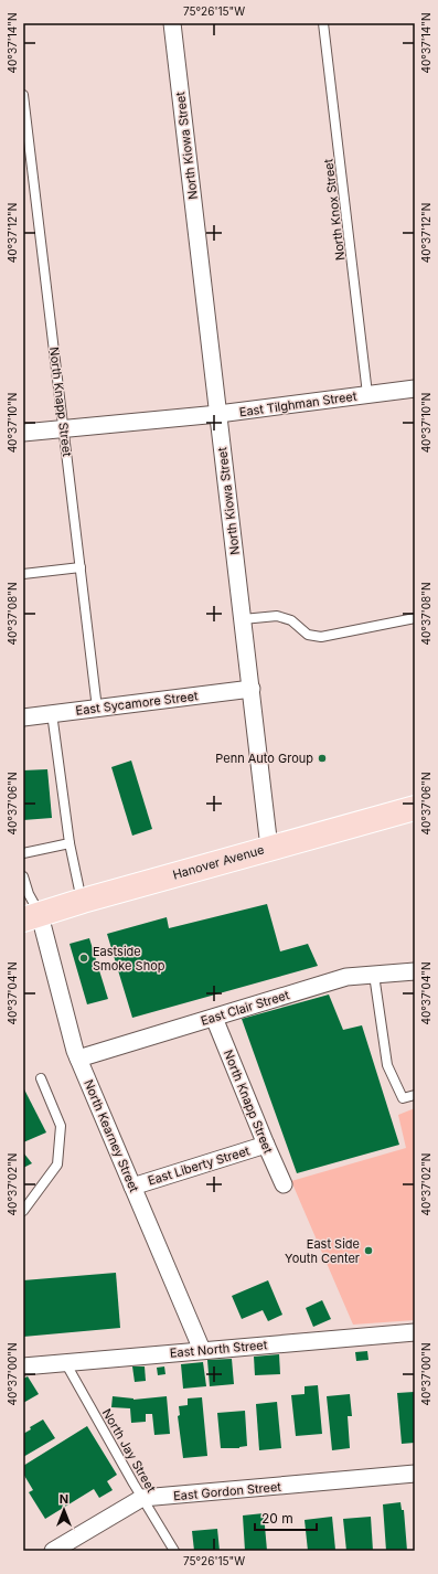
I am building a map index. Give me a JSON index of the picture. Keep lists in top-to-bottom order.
{
  "streets": {
    "main road": ["Hanover Avenue"],
    "street": [
      "North Kiowa Street",
      "North Knapp Street",
      "East Tilghman Street",
      "East Sycamore Street",
      "East Clair Street",
      "North Kearney Street",
      "East Liberty Street",
      "East North Street",
      "East Gordon Street"
    ],
    "lane": ["North Knox Street", "North Jay Street"]
  },
  "crossings": [
    ["North Kiowa Street", "East Tilghman Street"],
    ["North Kiowa Street", "East Sycamore Street"],
    ["North Kiowa Street", "Hanover Avenue"],
    ["North Knox Street", "East Tilghman Street"],
    ["North Knapp Street", "East Tilghman Street"],
    ["North Knapp Street", "East Sycamore Street"],
    ["North Knapp Street", "East Clair Street"],
    ["North Knapp Street", "East Liberty Street"],
    ["Hanover Avenue", "North Kearney Street"],
    ["East Clair Street", "North Kearney Street"],
    ["North Kearney Street", "East Liberty Street"],
    ["North Kearney Street", "East North Street"],
    ["East North Street", "North Jay Street"],
    ["North Jay Street", "East Gordon Street"]
  ],
  "places": ["Penn Auto Group", "Eastside Smoke Shop", "East Side Youth Center"],
  "scale_bar": "20 m",
  "north": "top",
  "coordinates": [
    "75°26'15\"W",
    "40°37'14\"N",
    "40°37'12\"N",
    "40°37'10\"N",
    "40°37'08\"N",
    "40°37'06\"N",
    "40°37'04\"N",
    "40°37'02\"N",
    "40°37'00\"N"
  ]
}
